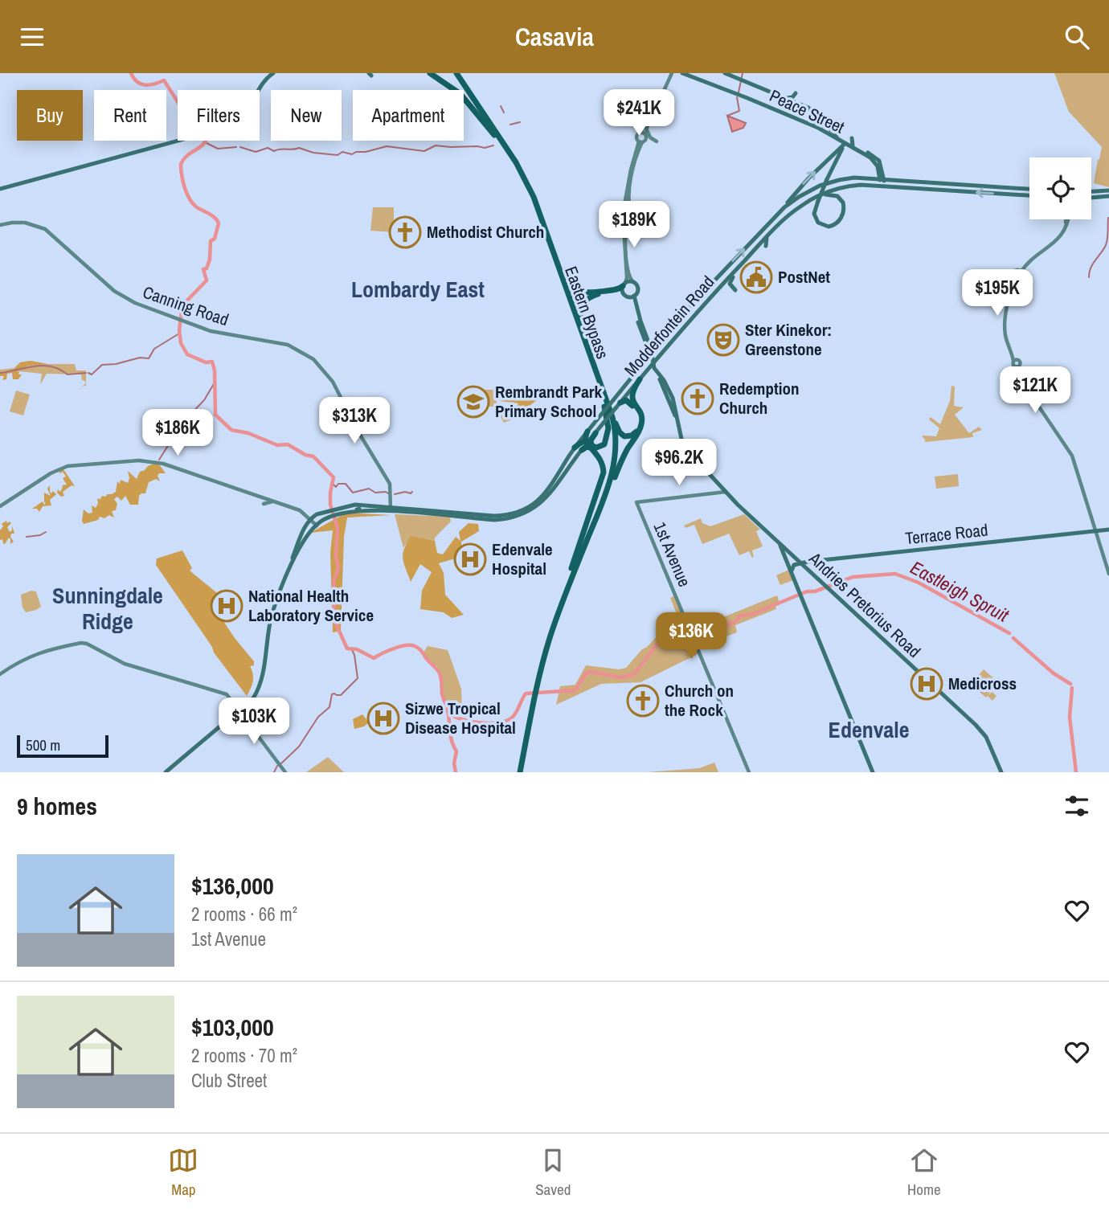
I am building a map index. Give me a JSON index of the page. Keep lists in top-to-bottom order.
{
  "streets": {
    "highway": ["Eastern Bypass"],
    "main road": [
      "Peace Street",
      "Canning Road",
      "Modderfontein Road",
      "Terrace Road",
      "1st Avenue",
      "Andries Pretorius Road"
    ]
  },
  "crossings": [
    ["Peace Street", "Modderfontein Road"],
    ["Canning Road", "Modderfontein Road"]
  ],
  "districts": ["Lombardy East", "Sunningdale Ridge", "Edenvale"],
  "water": ["Eastleigh Spruit"],
  "places": {
    "church": ["Methodist Church", "Redemption Church", "Church on the Rock"],
    "public building": ["PostNet"],
    "theatre": ["Ster Kinekor: Greenstone"],
    "school or university": ["Rembrandt Park Primary School"],
    "hospital": [
      "Edenvale Hospital",
      "National Health Laboratory Service",
      "Medicross",
      "Sizwe Tropical Disease Hospital"
    ]
  },
  "scale_bar": "500 m",
  "page": {
    "header": "Casavia",
    "price": [
      "$241K",
      "$189K",
      "$195K",
      "$121K",
      "$313K",
      "$186K",
      "$96.2K",
      "$136K",
      "$103K"
    ],
    "chip": [
      "Buy",
      "Rent",
      "Filters",
      "New",
      "Apartment"
    ],
    "scale": "500 m",
    "heading": "9 homes",
    "list": [
      {
        "name": "$136,000",
        "note": "2 rooms · 66 m² · 1st Avenue"
      },
      {
        "name": "$103,000",
        "note": "2 rooms · 70 m² · Club Street"
      }
    ],
    "tabs": ["Map", "Saved", "Home"]
  }
}
